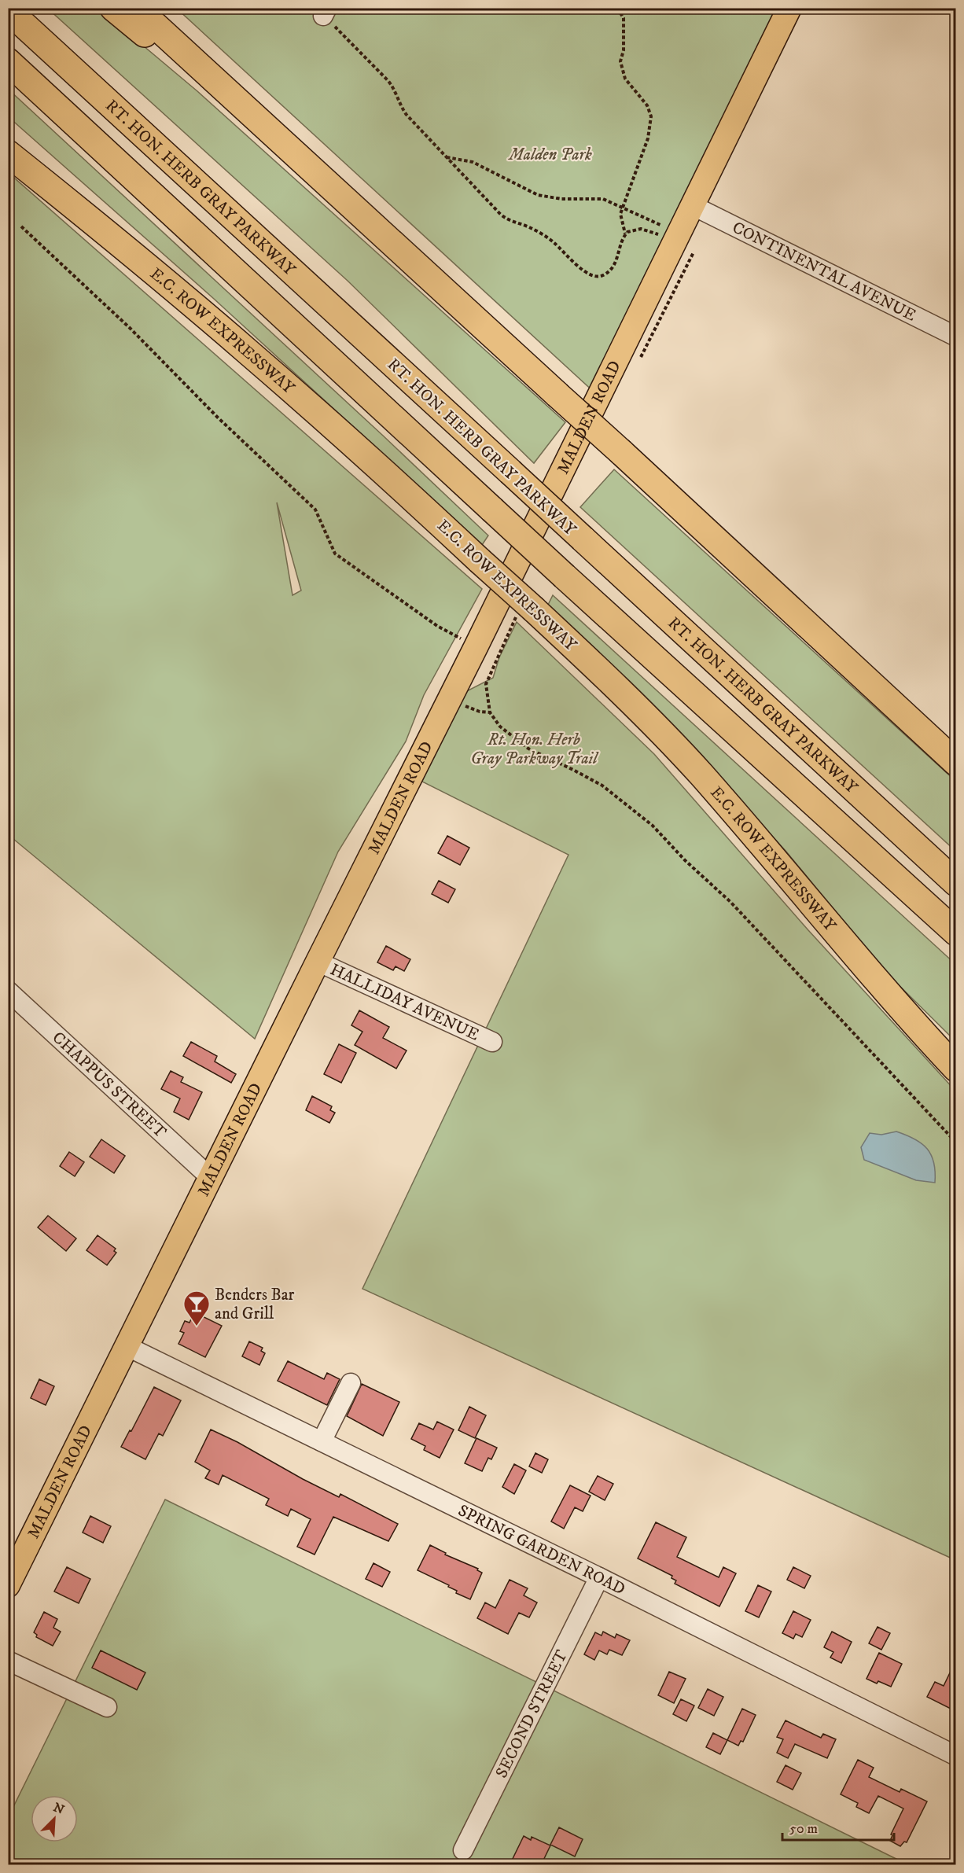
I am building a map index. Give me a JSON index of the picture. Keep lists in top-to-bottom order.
{
  "streets": {
    "highway": ["RT. HON. HERB GRAY PARKWAY", "E.C. ROW EXPRESSWAY"],
    "main road": ["MALDEN ROAD"],
    "street": [
      "CONTINENTAL AVENUE",
      "HALLIDAY AVENUE",
      "CHAPPUS STREET",
      "SPRING GARDEN ROAD",
      "SECOND STREET"
    ]
  },
  "crossings": [
    ["CONTINENTAL AVENUE", "MALDEN ROAD"],
    ["MALDEN ROAD", "HALLIDAY AVENUE"],
    ["MALDEN ROAD", "CHAPPUS STREET"],
    ["MALDEN ROAD", "SPRING GARDEN ROAD"],
    ["SPRING GARDEN ROAD", "SECOND STREET"]
  ],
  "parks": ["Malden Park", "Rt. Hon. Herb Gray Parkway Trail"],
  "places": {
    "bar": ["Benders Bar and Grill"]
  },
  "scale_bar": "50 m",
  "north": "top right"
}
